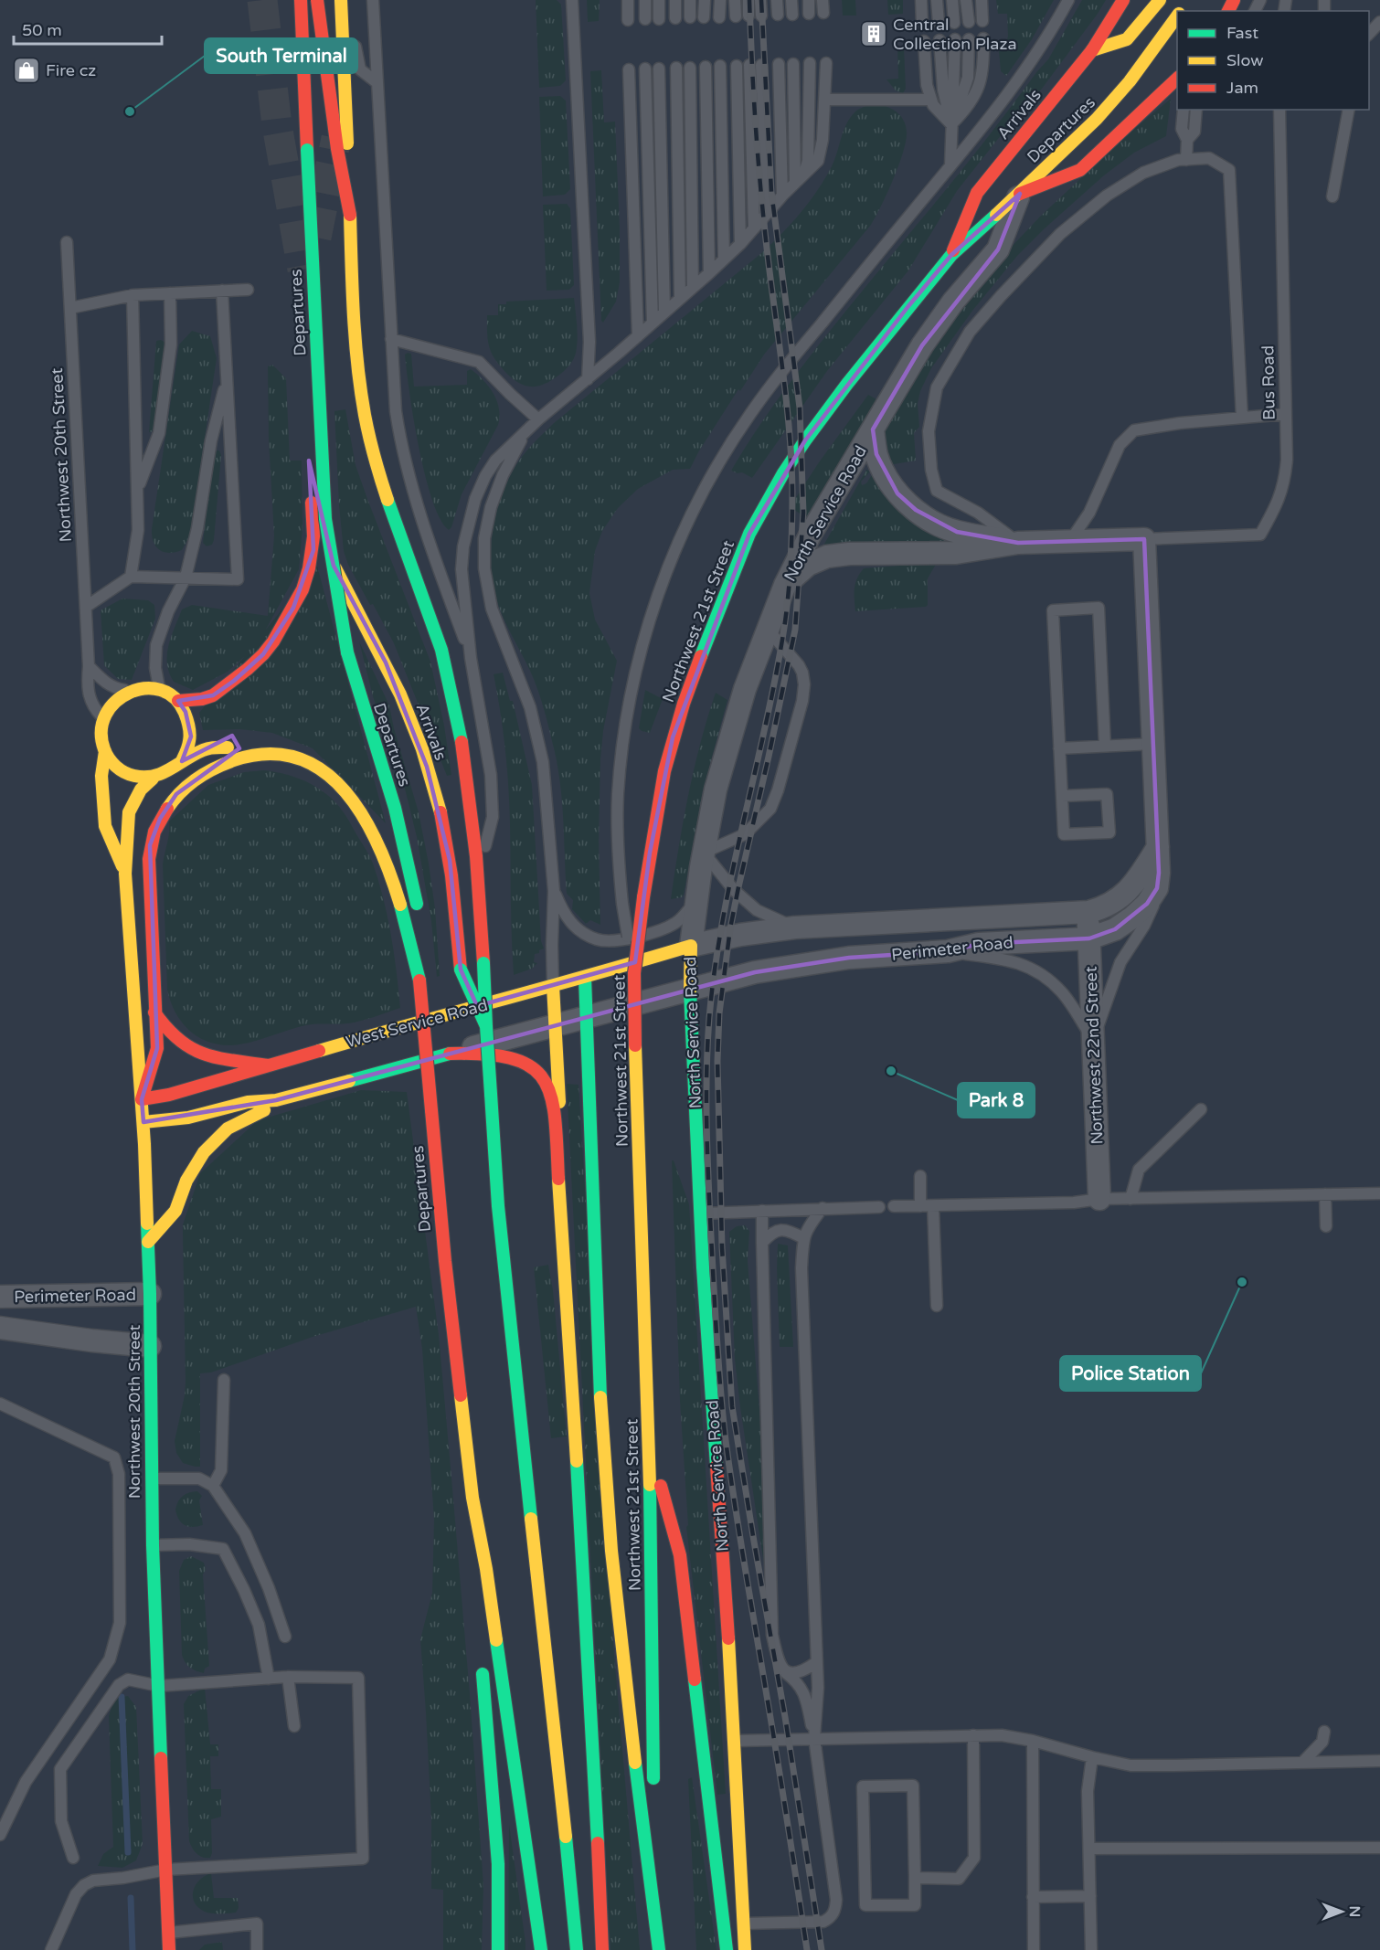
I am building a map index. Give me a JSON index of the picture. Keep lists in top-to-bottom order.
{
  "streets": {
    "main road": [
      "Arrivals",
      "Departures",
      "Northwest 20th Street",
      "North Service Road",
      "Northwest 21st Street",
      "West Service Road"
    ],
    "street": ["Perimeter Road", "Northwest 22nd Street"],
    "lane": ["Bus Road"]
  },
  "crossings": [
    ["Arrivals", "Departures"],
    ["Arrivals", "Northwest 21st Street"],
    ["Departures", "North Service Road"],
    ["Departures", "Northwest 21st Street"],
    ["Northwest 20th Street", "Perimeter Road"],
    ["Northwest 20th Street", "West Service Road"],
    ["North Service Road", "Perimeter Road"],
    ["North Service Road", "West Service Road"],
    ["Perimeter Road", "West Service Road"],
    ["Perimeter Road", "Northwest 22nd Street"]
  ],
  "places": {
    "building": ["Central Collection Plaza"],
    "shop": ["Fire cz"],
    "other": ["South Terminal", "Park 8", "Police Station"]
  },
  "legend": ["Fast", "Slow", "Jam"],
  "scale_bar": "50 m",
  "north": "right"
}
